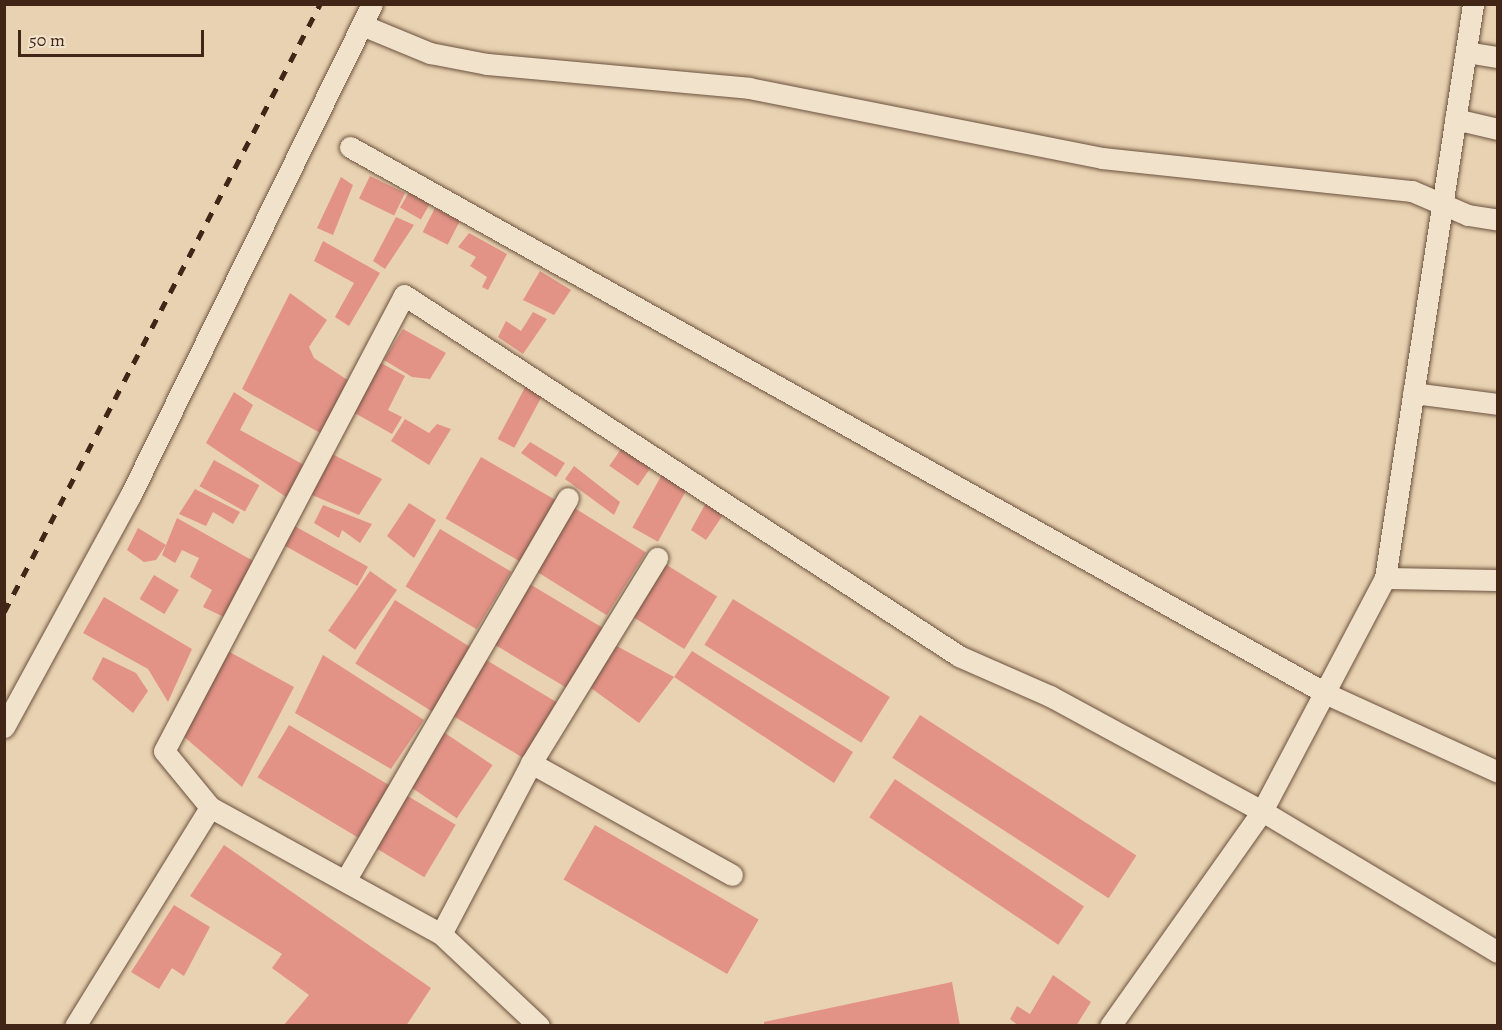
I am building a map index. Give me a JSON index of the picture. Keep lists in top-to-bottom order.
{
  "scale_bar": "50 m"
}
